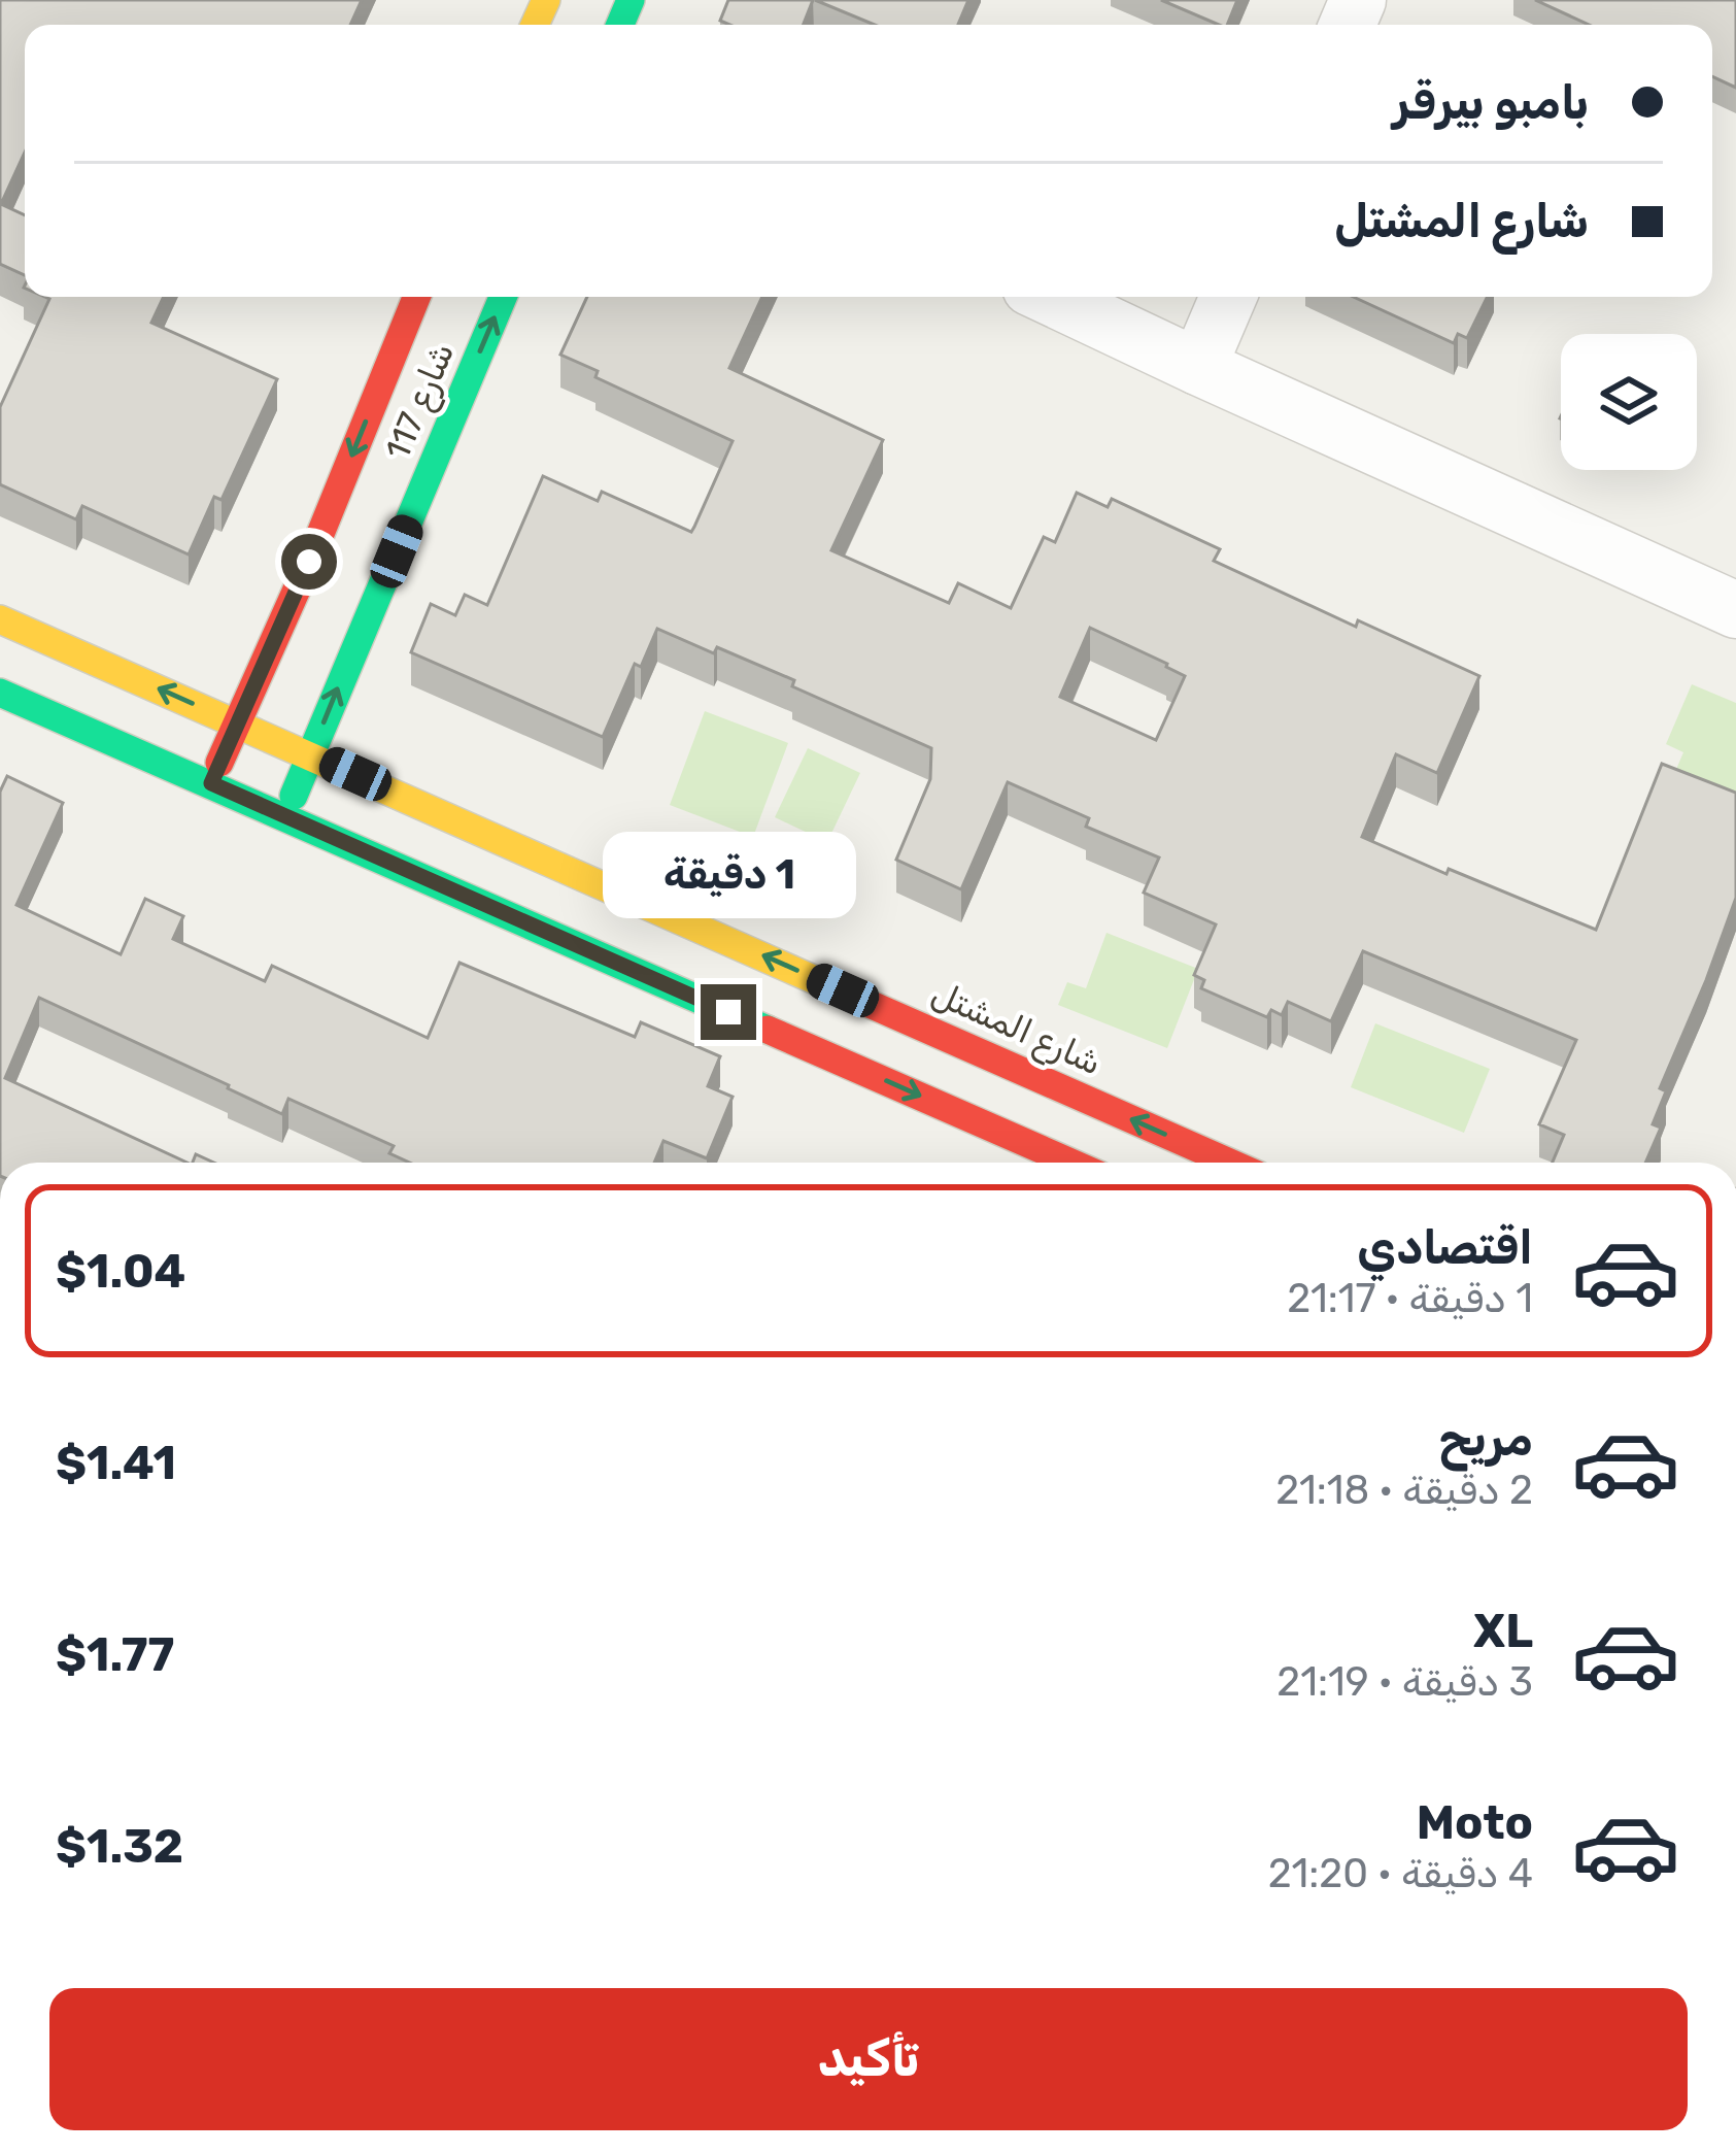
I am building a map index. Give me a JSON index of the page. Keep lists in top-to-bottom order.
{
  "streets": {
    "main road": ["شارع 117", "شارع المشتل"]
  },
  "crossings": [
    ["شارع 117", "شارع المشتل"]
  ],
  "page": {
    "banner": ["بامبو بيرقر", "شارع المشتل"],
    "bubble": "1 دقيقة",
    "list": [
      {
        "name": "اقتصادي",
        "note": "1 دقيقة · 21:17",
        "value": "$1.04"
      },
      {
        "name": "مريح",
        "note": "2 دقيقة · 21:18",
        "value": "$1.41"
      },
      {
        "name": "XL",
        "note": "3 دقيقة · 21:19",
        "value": "$1.77"
      },
      {
        "name": "Moto",
        "note": "4 دقيقة · 21:20",
        "value": "$1.32"
      }
    ],
    "buttons": "تأكيد"
  }
}
